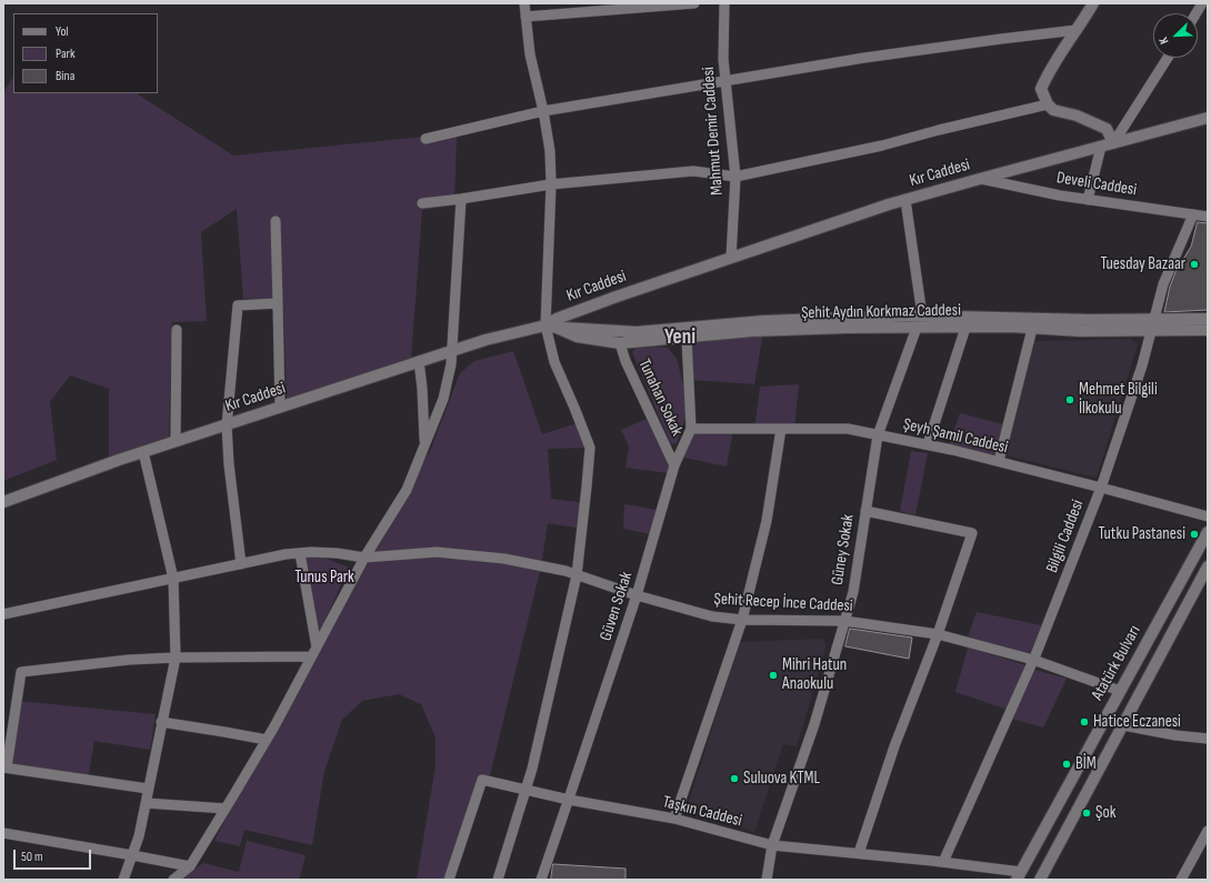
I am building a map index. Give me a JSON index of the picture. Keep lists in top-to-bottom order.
{
  "streets": {
    "main road": ["Kır Caddesi", "Şehit Aydın Korkmaz Caddesi", "Atatürk Bulvarı"],
    "street": [
      "Mahmut Demir Caddesi",
      "Develi Caddesi",
      "Tunahan Sokak",
      "Şeyh Şamil Caddesi",
      "Bilgili Caddesi",
      "Güney Sokak",
      "Şehit Recep İnce Caddesi",
      "Güven Sokak",
      "Taşkın Caddesi"
    ]
  },
  "crossings": [
    ["Mahmut Demir Caddesi", "Kır Caddesi"],
    ["Kır Caddesi", "Develi Caddesi"],
    ["Kır Caddesi", "Şehit Aydın Korkmaz Caddesi"],
    ["Develi Caddesi", "Bilgili Caddesi"],
    ["Şehit Aydın Korkmaz Caddesi", "Tunahan Sokak"],
    ["Şehit Aydın Korkmaz Caddesi", "Bilgili Caddesi"],
    ["Şehit Aydın Korkmaz Caddesi", "Güney Sokak"],
    ["Şehit Aydın Korkmaz Caddesi", "Güven Sokak"],
    ["Tunahan Sokak", "Güven Sokak"],
    ["Şeyh Şamil Caddesi", "Bilgili Caddesi"],
    ["Şeyh Şamil Caddesi", "Güney Sokak"],
    ["Şeyh Şamil Caddesi", "Güven Sokak"],
    ["Bilgili Caddesi", "Şehit Recep İnce Caddesi"],
    ["Bilgili Caddesi", "Taşkın Caddesi"],
    ["Güney Sokak", "Şehit Recep İnce Caddesi"],
    ["Güney Sokak", "Taşkın Caddesi"],
    ["Şehit Recep İnce Caddesi", "Güven Sokak"],
    ["Şehit Recep İnce Caddesi", "Atatürk Bulvarı"],
    ["Güven Sokak", "Taşkın Caddesi"],
    ["Atatürk Bulvarı", "Taşkın Caddesi"]
  ],
  "districts": ["Yeni"],
  "parks": ["Tunus Park"],
  "places": [
    "Tuesday Bazaar",
    "Mehmet Bilgili İlkokulu",
    "Tutku Pastanesi",
    "Mihri Hatun Anaokulu",
    "Hatice Eczanesi",
    "BİM",
    "Suluova KTML",
    "Şok"
  ],
  "legend": ["Yol", "Park", "Bina"],
  "scale_bar": "50 m",
  "north": "bottom left"
}
